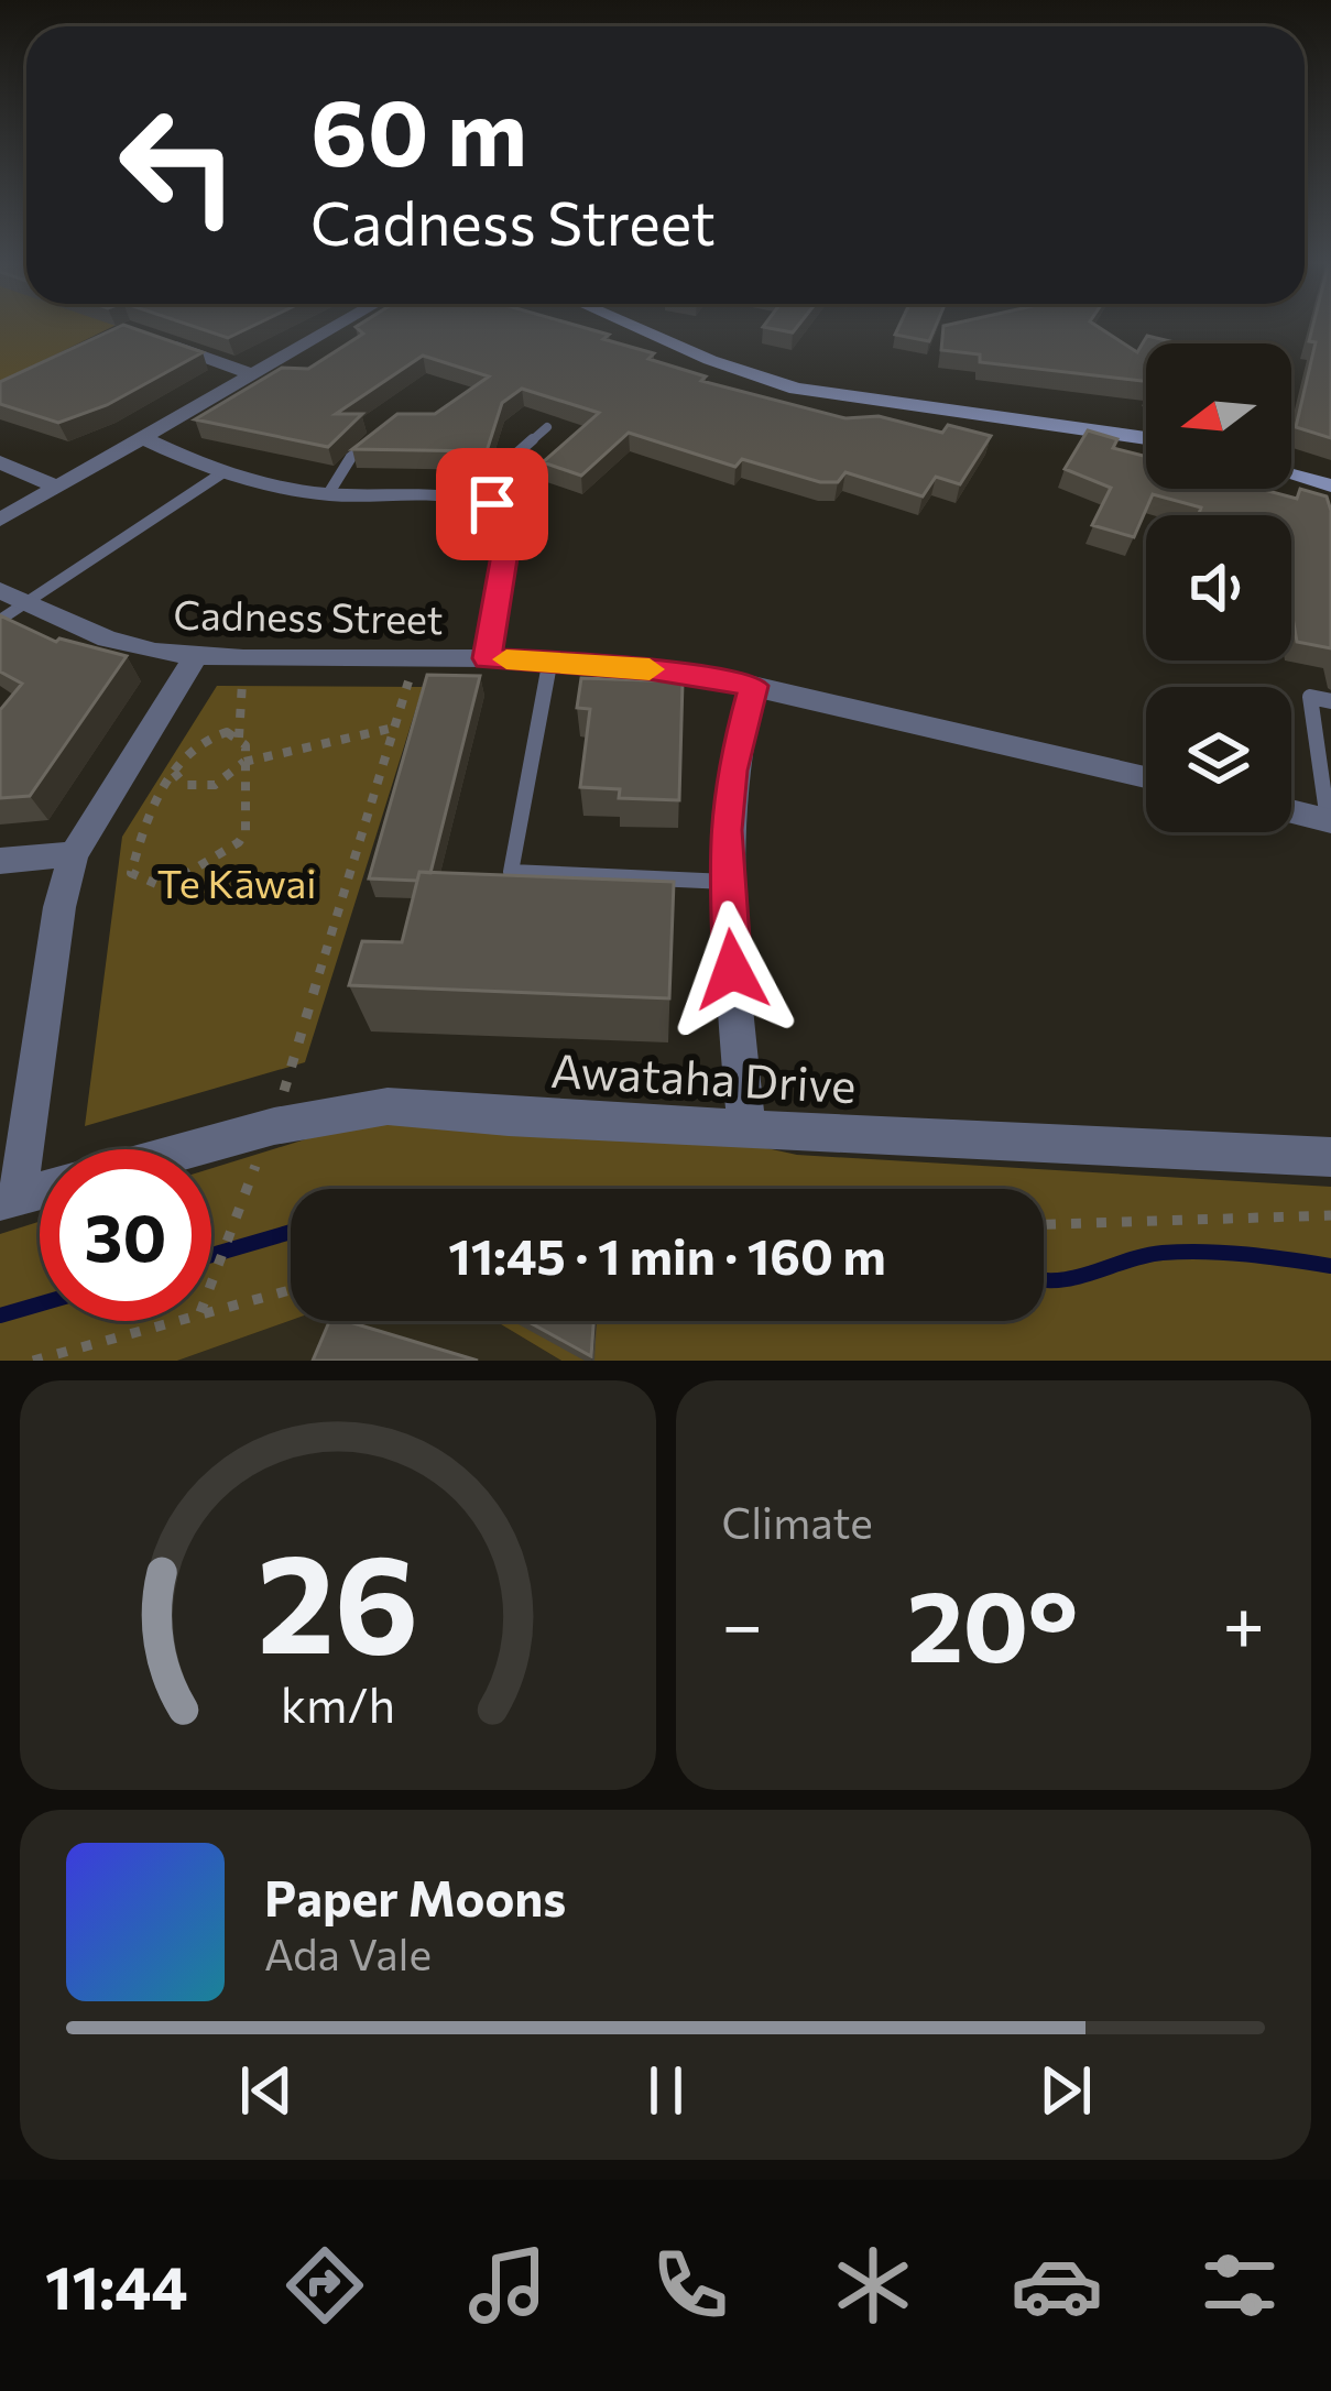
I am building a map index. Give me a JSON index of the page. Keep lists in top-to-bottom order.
{
  "streets": {
    "street": ["Cadness Street", "Awataha Drive"]
  },
  "parks": ["Te Kāwai"],
  "north": "left",
  "page": {
    "turn": ["60 m", "Cadness Street"],
    "limit": "30",
    "trip": "11:45 · 1 min · 160 m",
    "tile": "Climate",
    "heat": ["−", "20°", "+"],
    "song": ["Paper Moons", "Ada Vale"],
    "tabs": "11:44",
    "gauge": ["26", "km/h"]
  }
}
